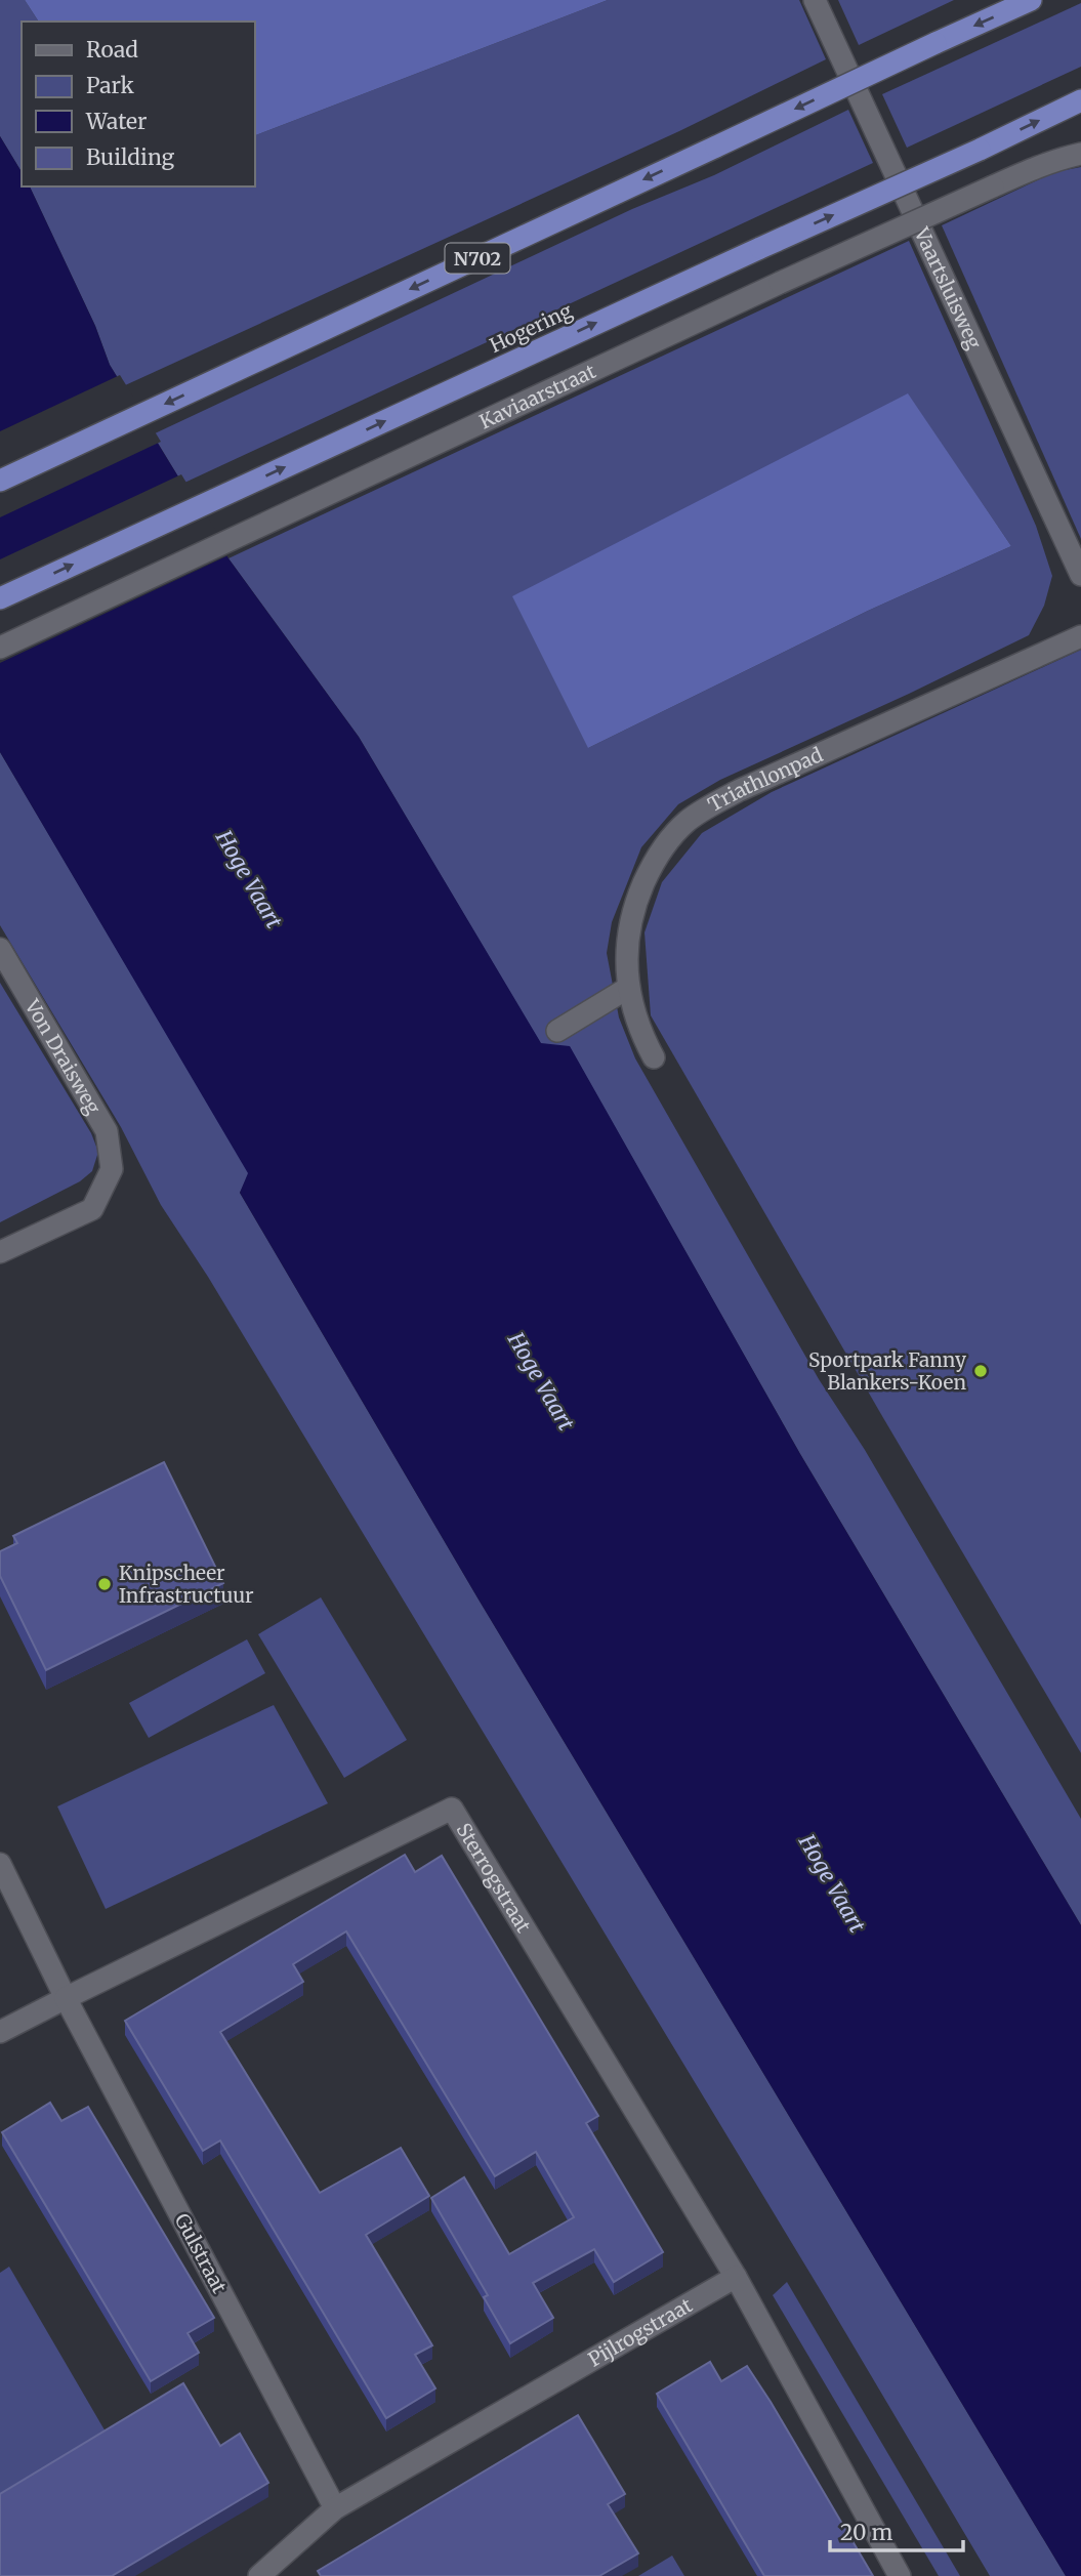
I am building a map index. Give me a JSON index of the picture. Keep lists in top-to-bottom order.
{
  "streets": {
    "highway": ["N702", "Hogering"],
    "street": [
      "Vaartsluisweg",
      "Kaviaarstraat",
      "Triathlonpad",
      "Von Draisweg",
      "Sterrogstraat",
      "Gulstraat",
      "Pijlrogstraat"
    ]
  },
  "crossings": [
    ["Sterrogstraat", "Gulstraat"],
    ["Sterrogstraat", "Pijlrogstraat"],
    ["Gulstraat", "Pijlrogstraat"]
  ],
  "water": ["Hoge Vaart"],
  "places": ["Sportpark Fanny Blankers-Koen", "Knipscheer Infrastructuur"],
  "legend": [
    "Road",
    "Park",
    "Water",
    "Building"
  ],
  "scale_bar": "20 m"
}
